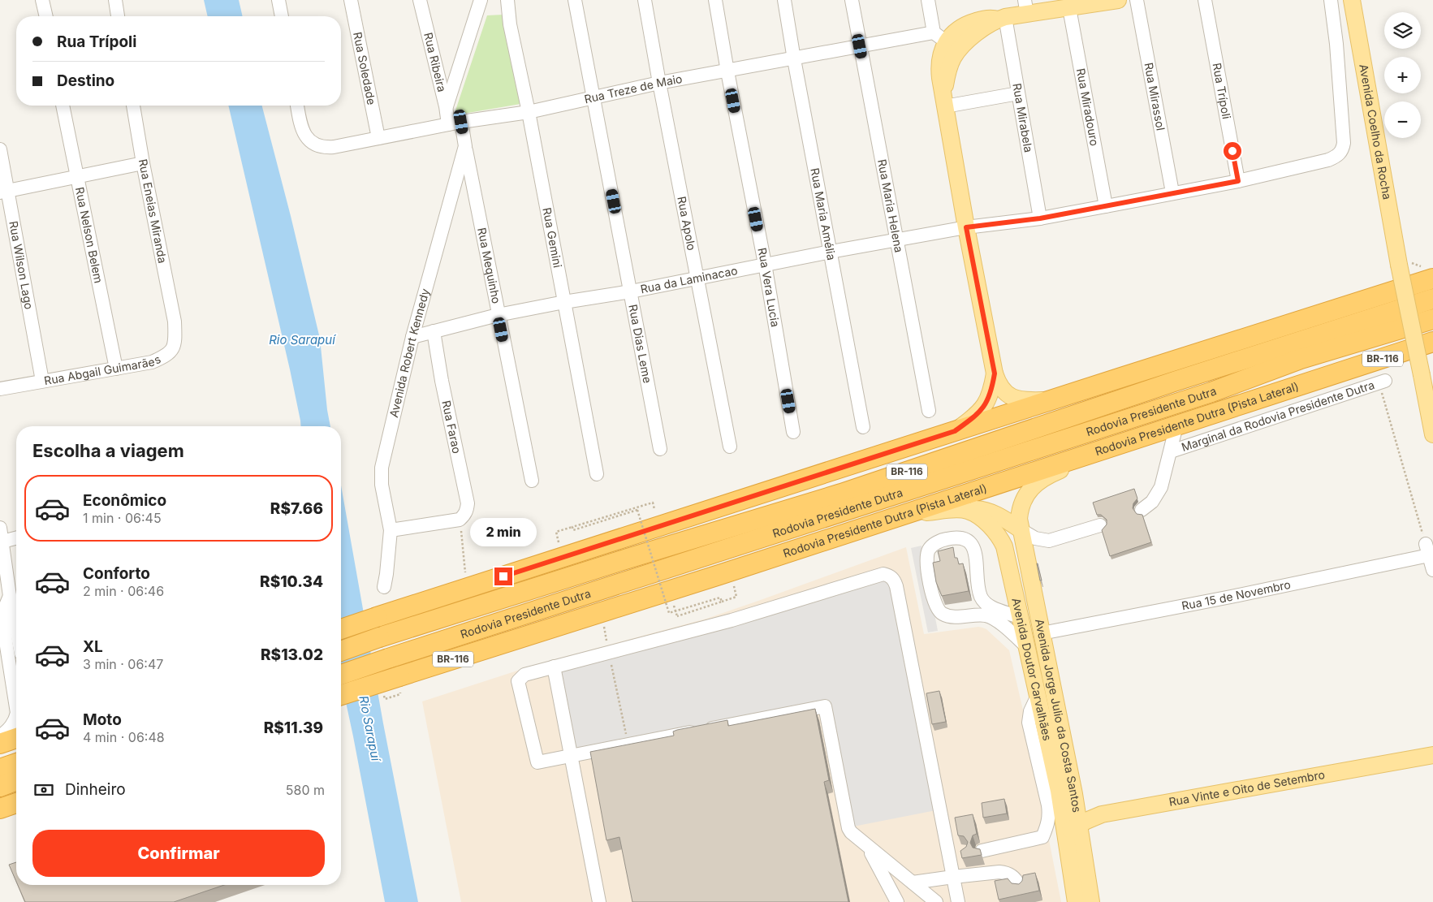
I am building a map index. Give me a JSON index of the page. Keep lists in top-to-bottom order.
{
  "streets": {
    "highway": ["BR-116", "Rodovia Presidente Dutra", "Rodovia Presidente Dutra (Pista Lateral)"],
    "main road": [
      "Avenida Coelho da Rocha",
      "Avenida Doutor Carvalhães",
      "Avenida Jorge Julio da Costa Santos",
      "Rua Vinte e Oito de Setembro"
    ],
    "street": [
      "Rua Ribeira",
      "Rua Soledade",
      "Rua Treze de Maio",
      "Rua Trípoli",
      "Rua Mirassol",
      "Rua Miradouro",
      "Rua Mirabela",
      "Rua Maria Helena",
      "Rua Eneias Miranda",
      "Rua Maria Amélia",
      "Rua Apolo",
      "Rua Nelson Belem",
      "Rua Gemini",
      "Rua Wilson Lago",
      "Rua Mequinho",
      "Rua da Laminacao",
      "Rua Vera Lucia",
      "Rua Dias Leme",
      "Avenida Robert Kennedy",
      "Rua Abgail Guimarães",
      "Marginal da Rodovia Presidente Dutra",
      "Rua Farao",
      "Rua 15 de Novembro"
    ]
  },
  "crossings": [
    ["Rua Ribeira", "Rua Treze de Maio"],
    ["Rua Ribeira", "Avenida Robert Kennedy"],
    ["Rua Soledade", "Rua Treze de Maio"],
    ["Rua Treze de Maio", "Rua Maria Helena"],
    ["Rua Treze de Maio", "Rua Maria Amélia"],
    ["Rua Treze de Maio", "Rua Apolo"],
    ["Rua Treze de Maio", "Rua Gemini"],
    ["Rua Treze de Maio", "Rua Vera Lucia"],
    ["Rua Treze de Maio", "Rua Dias Leme"],
    ["Rua Treze de Maio", "Avenida Robert Kennedy"],
    ["Rua Trípoli", "Rua da Laminacao"],
    ["Rua Mirassol", "Rua da Laminacao"],
    ["Rua Miradouro", "Rua da Laminacao"],
    ["Rua Mirabela", "Rua da Laminacao"],
    ["Rua Maria Helena", "Rua da Laminacao"],
    ["Rua Eneias Miranda", "Rua Abgail Guimarães"],
    ["Rua Maria Amélia", "Rua da Laminacao"],
    ["Rua Apolo", "Rua da Laminacao"],
    ["Rua Nelson Belem", "Rua Abgail Guimarães"],
    ["Rua Gemini", "Rua da Laminacao"],
    ["Rua Wilson Lago", "Rua Abgail Guimarães"],
    ["Rua Mequinho", "Rua da Laminacao"],
    ["Rua Mequinho", "Avenida Robert Kennedy"],
    ["Rua da Laminacao", "Rua Vera Lucia"],
    ["Rua da Laminacao", "Rua Dias Leme"],
    ["Rua da Laminacao", "Avenida Robert Kennedy"],
    ["Rua da Laminacao", "Rua Farao"],
    ["Rua 15 de Novembro", "Avenida Jorge Julio da Costa Santos"],
    ["Avenida Doutor Carvalhães", "Avenida Jorge Julio da Costa Santos"],
    ["Avenida Doutor Carvalhães", "Rua Vinte e Oito de Setembro"],
    ["Avenida Jorge Julio da Costa Santos", "Rua Vinte e Oito de Setembro"]
  ],
  "water": ["Rio Sarapuí"],
  "page": {
    "map_buttons": ["+", "−"],
    "banner": ["Rua Trípoli", "Destino"],
    "heading": "Escolha a viagem",
    "list": [
      {
        "name": "Econômico",
        "note": "1 min · 06:45",
        "value": "R$7.66"
      },
      {
        "name": "Conforto",
        "note": "2 min · 06:46",
        "value": "R$10.34"
      },
      {
        "name": "XL",
        "note": "3 min · 06:47",
        "value": "R$13.02"
      },
      {
        "name": "Moto",
        "note": "4 min · 06:48",
        "value": "R$11.39"
      }
    ],
    "bubble": "2 min",
    "pay": ["Dinheiro", "580 m"],
    "buttons": "Confirmar"
  }
}
